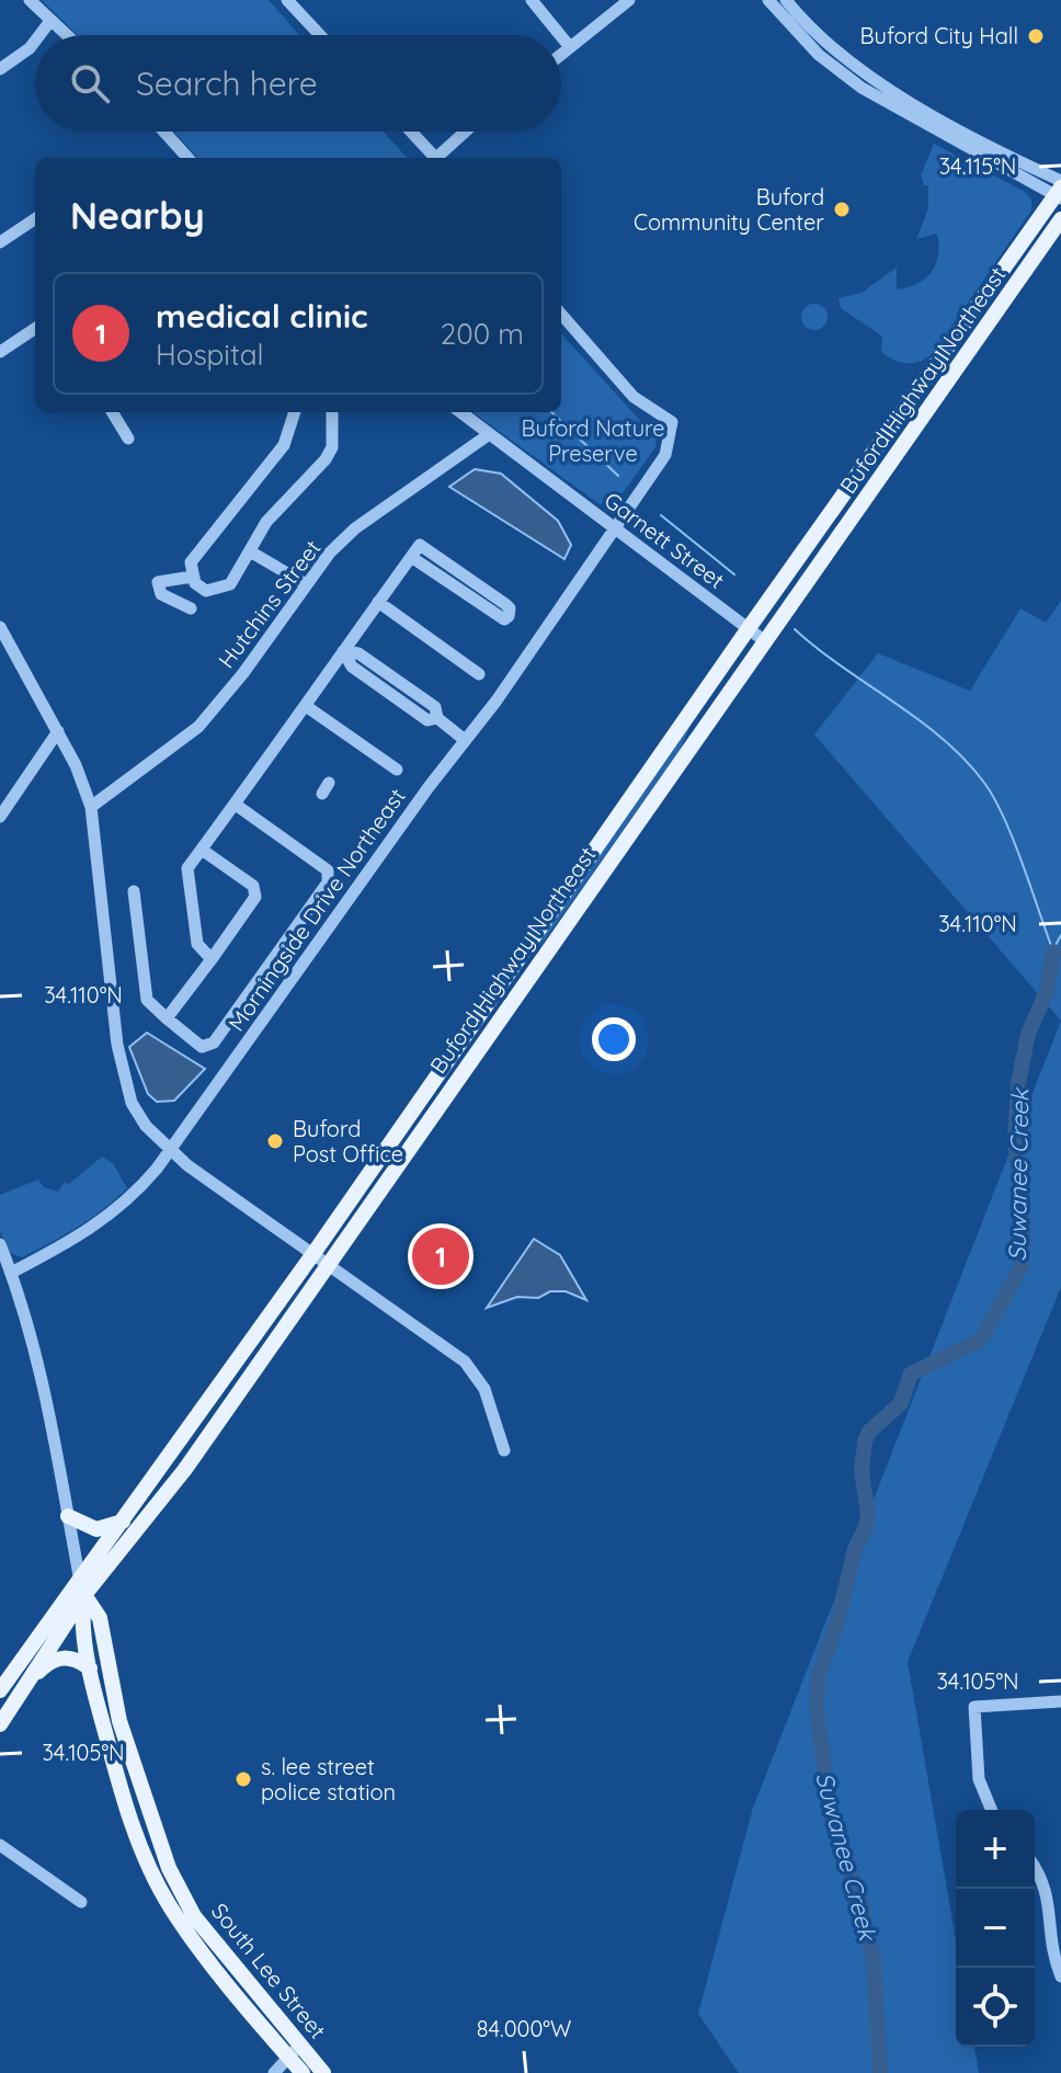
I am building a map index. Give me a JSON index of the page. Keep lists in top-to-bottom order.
{
  "streets": {
    "main road": ["Buford Highway Northeast", "South Lee Street"],
    "street": ["Garnett Street", "Hutchins Street", "Morningside Drive Northeast"]
  },
  "crossings": [
    ["Buford Highway Northeast", "Garnett Street"],
    ["Buford Highway Northeast", "South Lee Street"],
    ["Garnett Street", "Hutchins Street"],
    ["Garnett Street", "Morningside Drive Northeast"],
    ["Morningside Drive Northeast", "South Lee Street"]
  ],
  "water": ["Suwanee Creek"],
  "parks": ["Buford Nature Preserve"],
  "places": [
    "Buford City Hall",
    "Buford Community Center",
    "Buford Post Office",
    "s. lee street police station"
  ],
  "page": {
    "search": "Search here",
    "heading": "Nearby",
    "list": [
      {
        "mark": "1",
        "name": "medical clinic",
        "note": "Hospital",
        "value": "200 m"
      }
    ],
    "pins": "1",
    "map_buttons": ["+", "−"]
  },
  "coordinates": [
    "34.115°N",
    "34.110°N",
    "34.105°N",
    "84.000°W"
  ]
}
